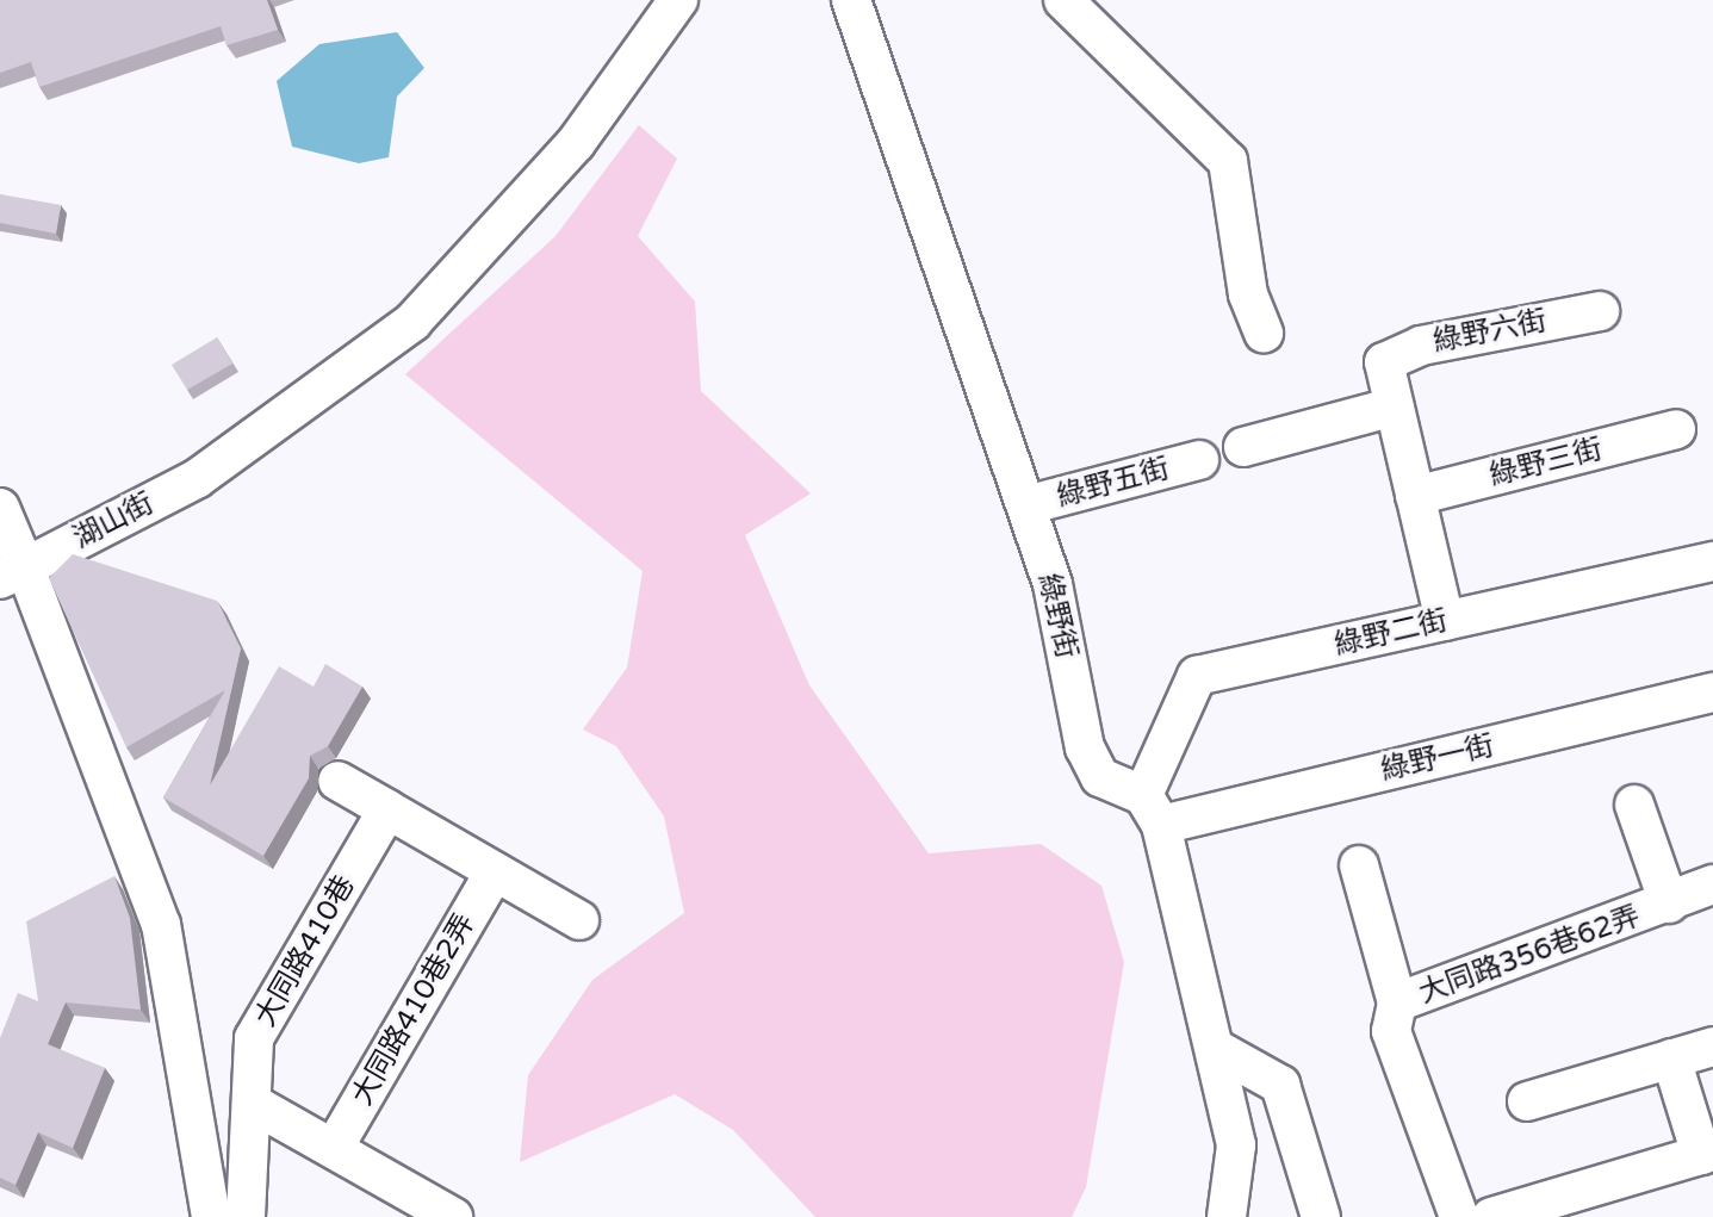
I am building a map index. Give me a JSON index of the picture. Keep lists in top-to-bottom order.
{
  "streets": {
    "street": [
      "綠野六街",
      "綠野三街",
      "綠野五街",
      "湖山街",
      "綠野街",
      "綠野二街",
      "綠野一街",
      "大同路410巷",
      "大同路356巷62弄",
      "大同路410巷2弄"
    ]
  },
  "crossings": [
    ["綠野五街", "綠野街"],
    ["綠野街", "綠野二街"],
    ["綠野街", "綠野一街"],
    ["綠野二街", "綠野一街"]
  ]
}
